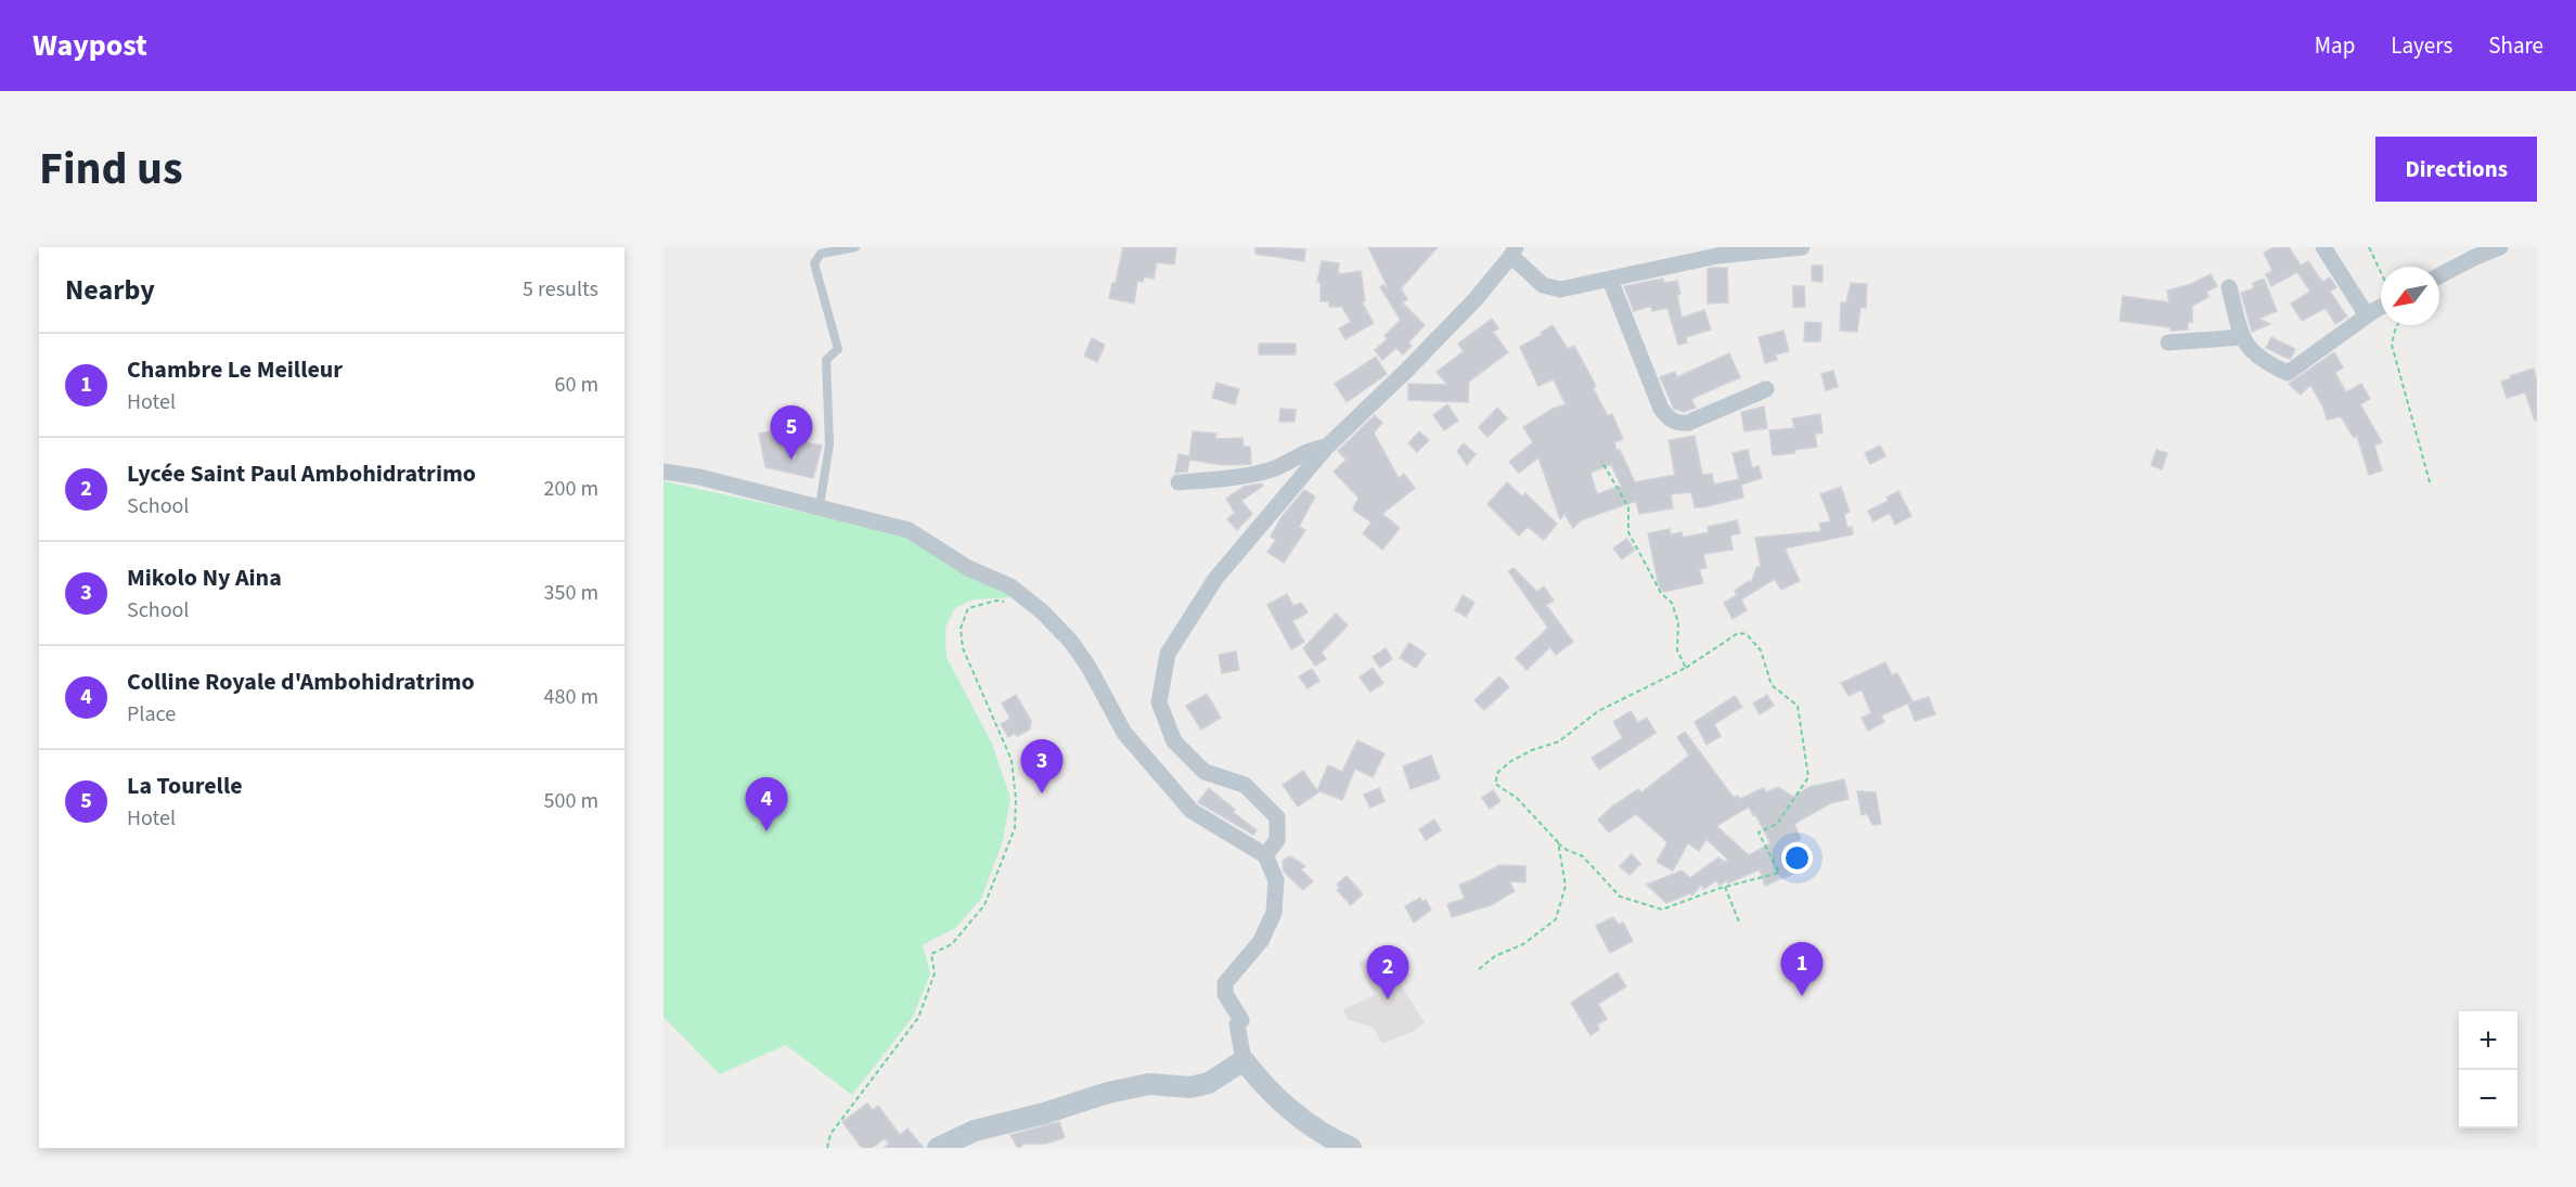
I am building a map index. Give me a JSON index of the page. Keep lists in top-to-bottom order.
{
  "north": "bottom left",
  "page": {
    "header": "Waypost",
    "nav": ["Map", "Layers", "Share"],
    "title": "Find us",
    "buttons": "Directions",
    "heading": ["Nearby", "5 results"],
    "list": [
      {
        "mark": "1",
        "name": "Chambre Le Meilleur",
        "note": "Hotel",
        "value": "60 m"
      },
      {
        "mark": "2",
        "name": "Lycée Saint Paul Ambohidratrimo",
        "note": "School",
        "value": "200 m"
      },
      {
        "mark": "3",
        "name": "Mikolo Ny Aina",
        "note": "School",
        "value": "350 m"
      },
      {
        "mark": "4",
        "name": "Colline Royale d'Ambohidratrimo",
        "note": "Place",
        "value": "480 m"
      },
      {
        "mark": "5",
        "name": "La Tourelle",
        "note": "Hotel",
        "value": "500 m"
      }
    ],
    "pins": [
      "5",
      "3",
      "4",
      "1",
      "2"
    ],
    "map_buttons": ["+", "−"]
  }
}
